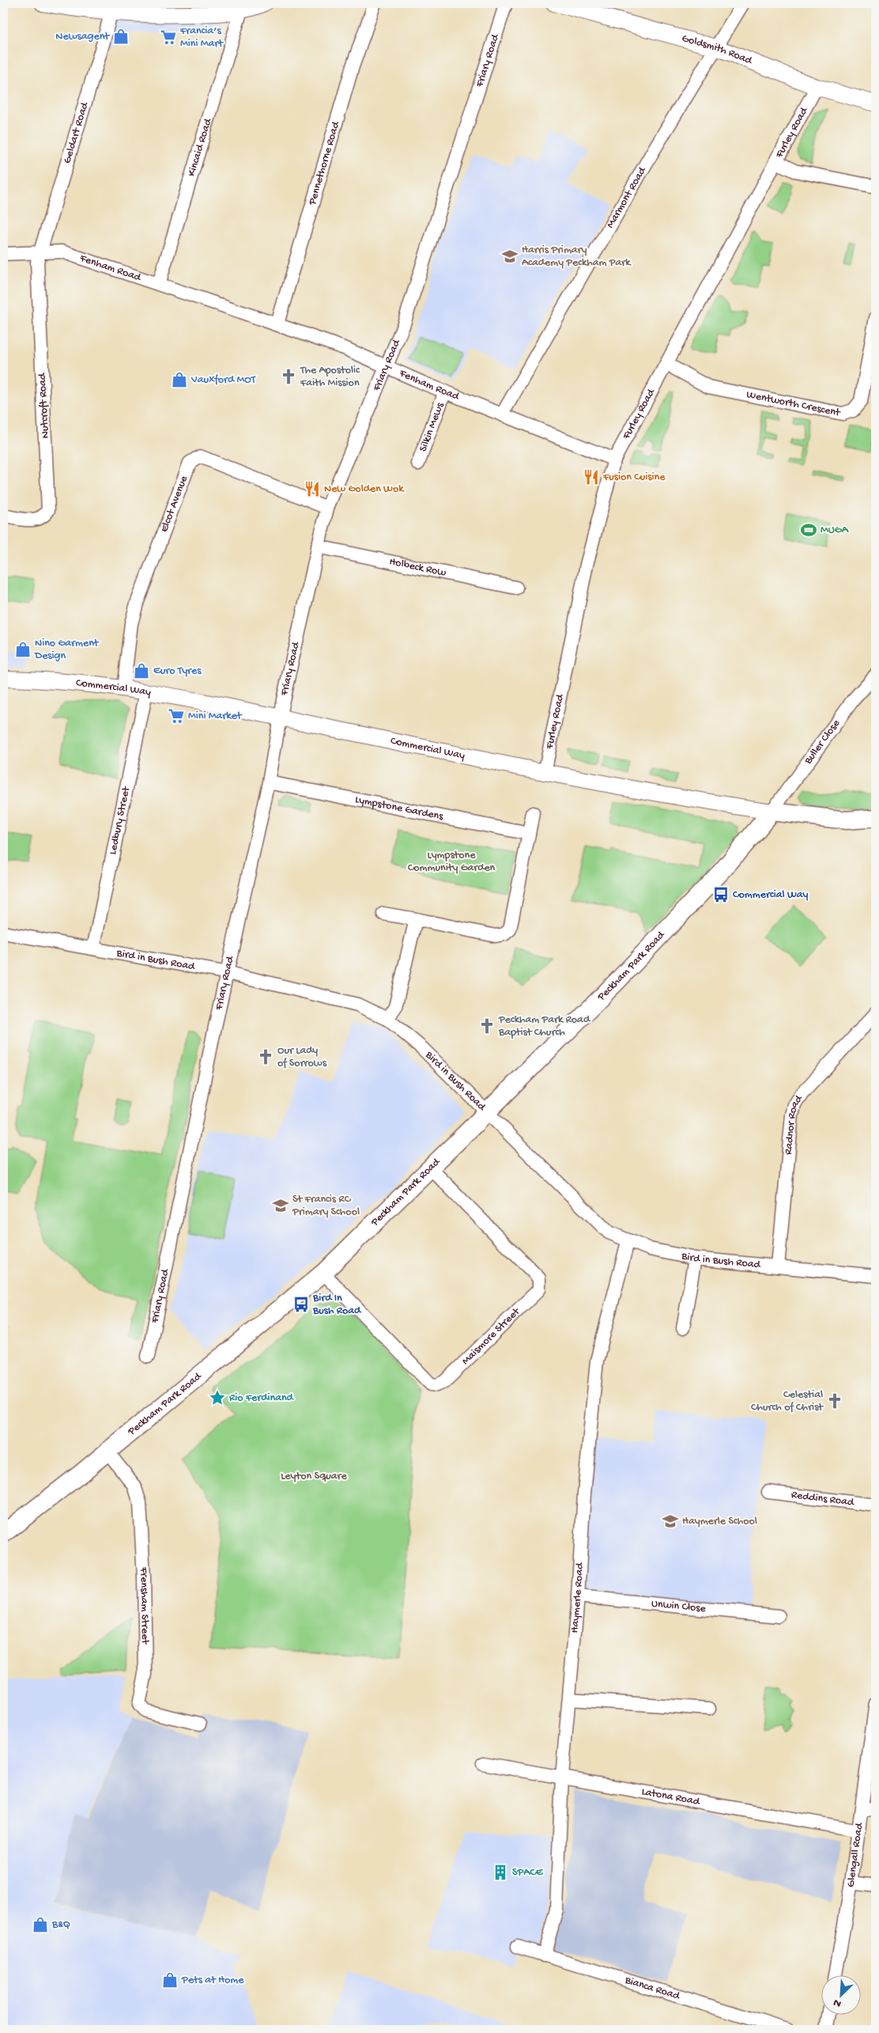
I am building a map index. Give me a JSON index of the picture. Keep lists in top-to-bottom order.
{
  "streets": {
    "main road": ["Commercial Way", "Peckham Park Road"],
    "street": [
      "Goldsmith Road",
      "Friary Road",
      "Geldart Road",
      "Furley Road",
      "Kincaid Road",
      "Pennethorne Road",
      "Marmont Road",
      "Fenham Road",
      "Wentworth Crescent",
      "Nutcroft Road",
      "Silkin Mews",
      "Elcot Avenue",
      "Holbeck Row",
      "Buller Close",
      "Lympstone Gardens",
      "Ledbury Street",
      "Bird in Bush Road",
      "Radnor Road",
      "Maismore Street",
      "Reddins Road",
      "Haymerle Road",
      "Frensham Street",
      "Unwin Close",
      "Latona Road",
      "Glengall Road",
      "Bianca Road"
    ]
  },
  "crossings": [
    ["Goldsmith Road", "Furley Road"],
    ["Goldsmith Road", "Marmont Road"],
    ["Friary Road", "Fenham Road"],
    ["Friary Road", "Elcot Avenue"],
    ["Friary Road", "Holbeck Row"],
    ["Friary Road", "Commercial Way"],
    ["Friary Road", "Lympstone Gardens"],
    ["Friary Road", "Bird in Bush Road"],
    ["Geldart Road", "Fenham Road"],
    ["Geldart Road", "Nutcroft Road"],
    ["Furley Road", "Fenham Road"],
    ["Furley Road", "Wentworth Crescent"],
    ["Furley Road", "Commercial Way"],
    ["Kincaid Road", "Fenham Road"],
    ["Pennethorne Road", "Fenham Road"],
    ["Marmont Road", "Fenham Road"],
    ["Fenham Road", "Nutcroft Road"],
    ["Fenham Road", "Silkin Mews"],
    ["Elcot Avenue", "Commercial Way"],
    ["Commercial Way", "Buller Close"],
    ["Commercial Way", "Ledbury Street"],
    ["Commercial Way", "Peckham Park Road"],
    ["Buller Close", "Peckham Park Road"],
    ["Ledbury Street", "Bird in Bush Road"],
    ["Bird in Bush Road", "Peckham Park Road"],
    ["Bird in Bush Road", "Radnor Road"],
    ["Bird in Bush Road", "Haymerle Road"],
    ["Peckham Park Road", "Maismore Street"],
    ["Peckham Park Road", "Frensham Street"],
    ["Haymerle Road", "Unwin Close"],
    ["Haymerle Road", "Latona Road"],
    ["Haymerle Road", "Bianca Road"],
    ["Latona Road", "Glengall Road"]
  ],
  "parks": ["Lympstone Community Garden", "Leyton Square"],
  "places": {
    "shop": [
      "Newsagent",
      "Vauxford MOT",
      "Nino Garment Design",
      "Euro Tyres",
      "B&Q",
      "Pets at Home"
    ],
    "supermarket": ["Francia’s Mini Mart", "Mini Market"],
    "school or university": ["Harris Primary Academy Peckham Park", "St Francis RC Primary School", "Haymerle School"],
    "church": [
      "The Apostolic Faith Mission",
      "Peckham Park Road Baptist Church",
      "Our Lady of Sorrows",
      "Celestial Church of Christ"
    ],
    "restaurant": ["Fusion Cuisine", "New Golden Wok"],
    "sports": ["MUGA"],
    "bus stop": ["Commercial Way", "Bird In Bush Road"],
    "place": ["Rio Ferdinand"],
    "building": ["SPACE"]
  },
  "north": "bottom left"
}
